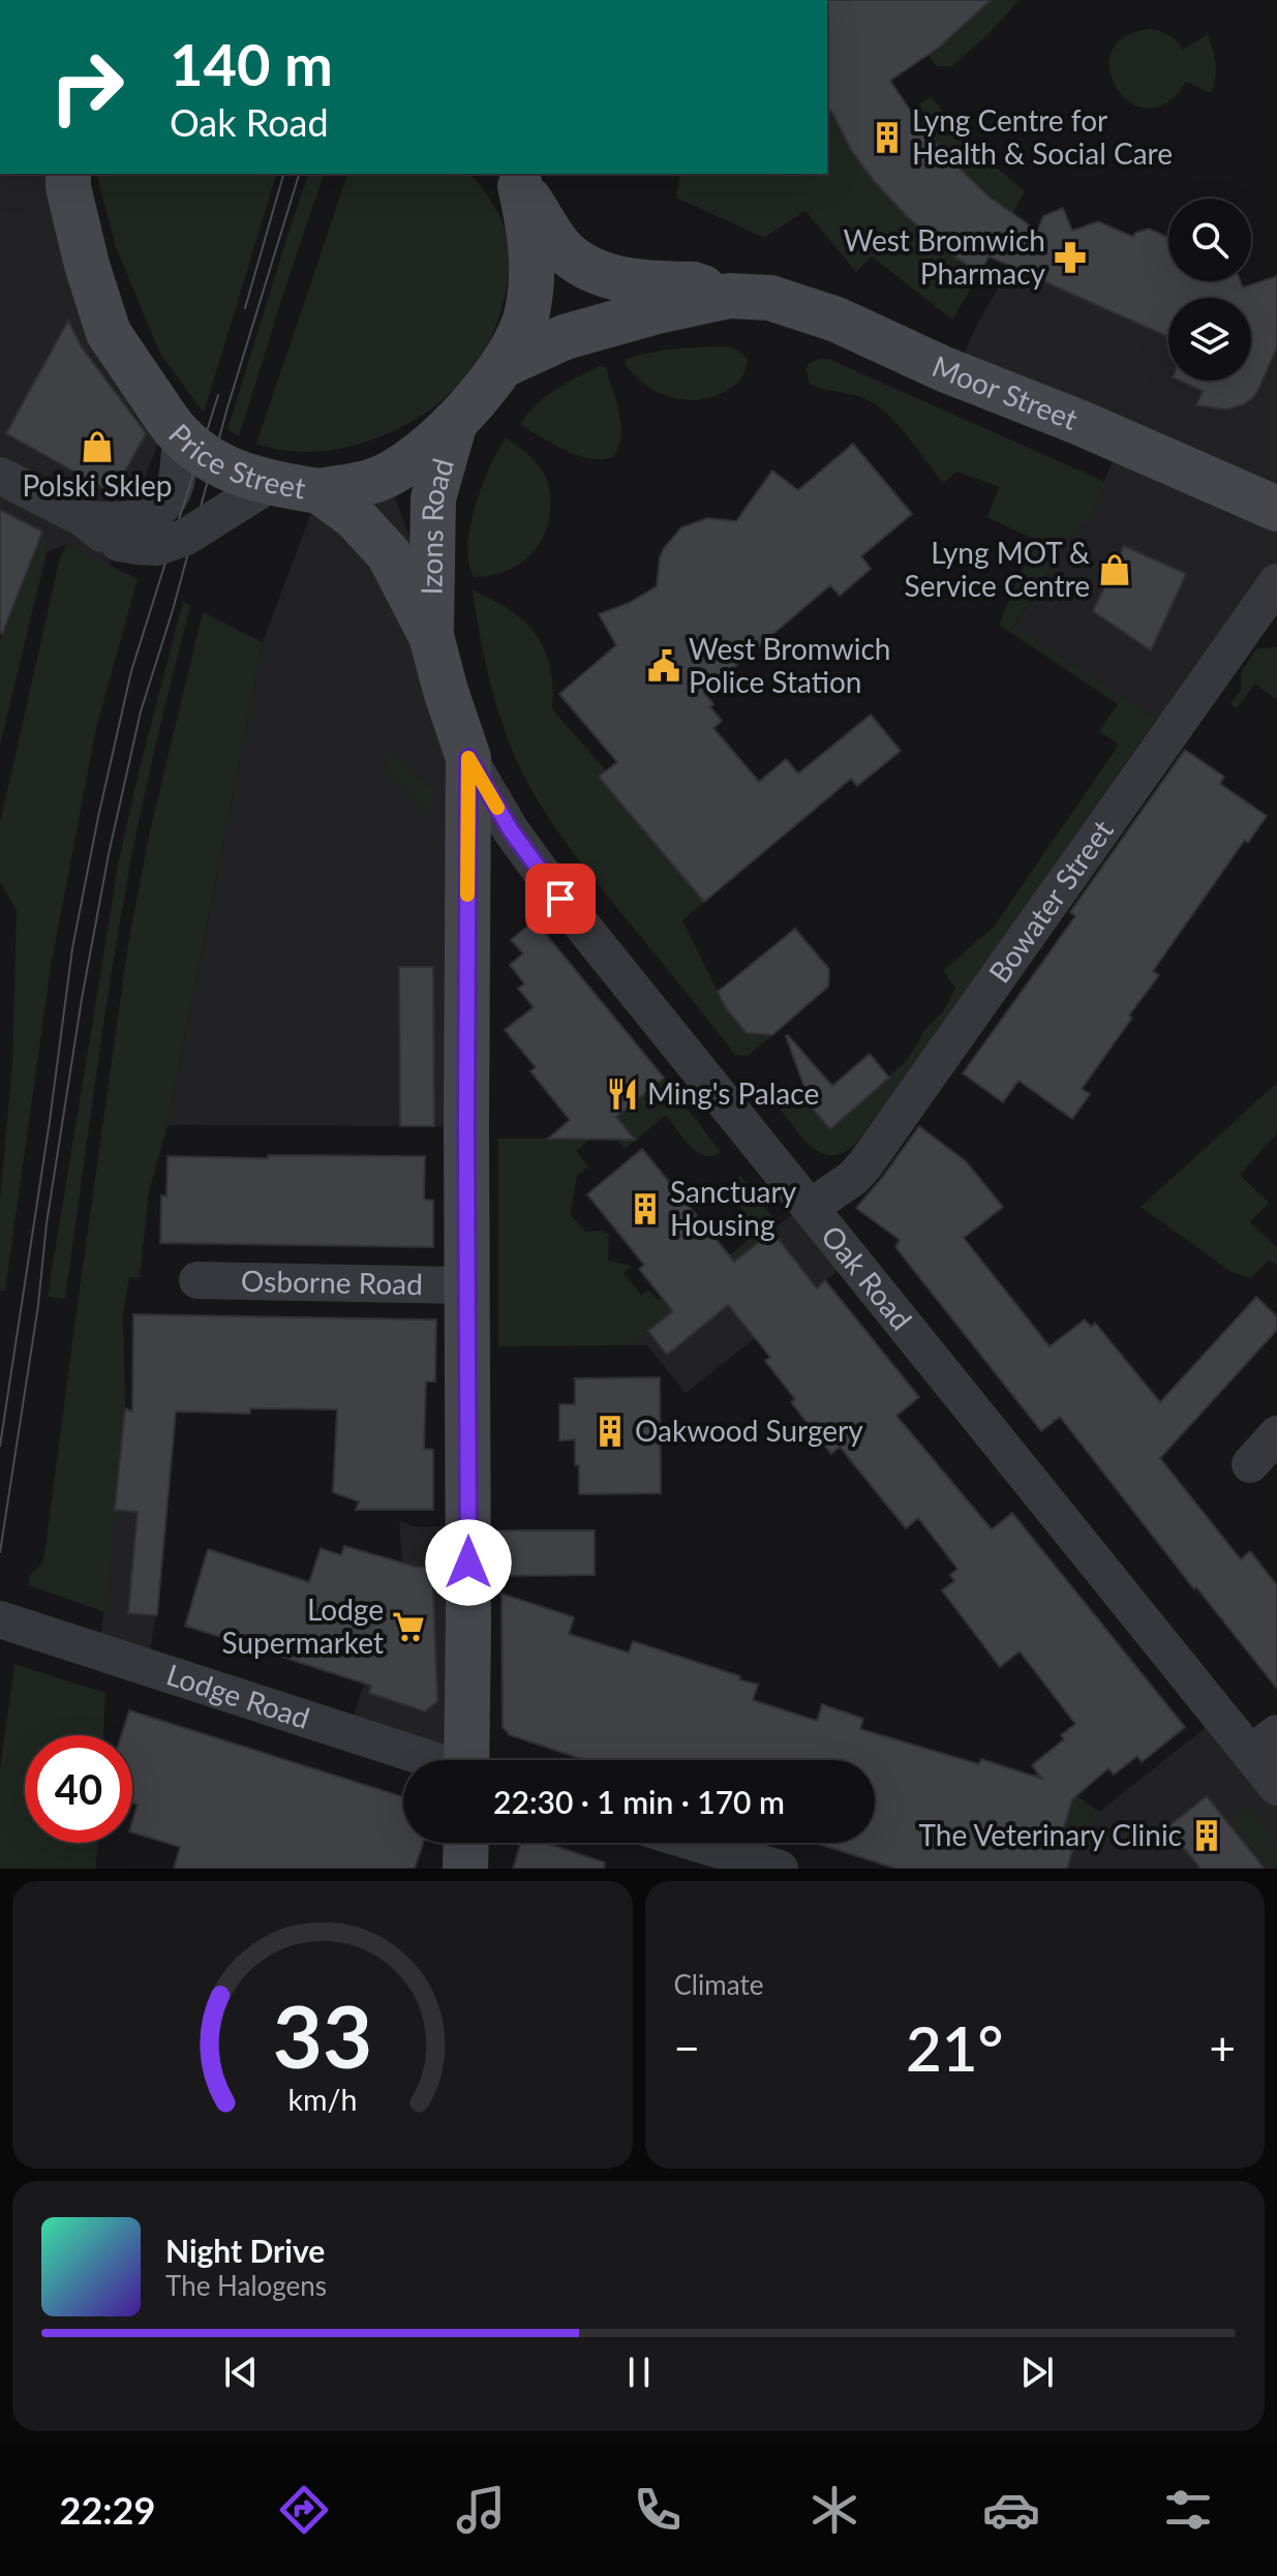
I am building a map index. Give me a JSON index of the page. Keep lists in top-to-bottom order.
{
  "streets": {
    "street": [
      "Moor Street",
      "Price Street",
      "Izons Road",
      "Bowater Street",
      "Oak Road",
      "Osborne Road",
      "Lodge Road"
    ]
  },
  "crossings": [
    ["Moor Street", "Price Street"],
    ["Price Street", "Izons Road"],
    ["Izons Road", "Oak Road"],
    ["Izons Road", "Osborne Road"],
    ["Bowater Street", "Oak Road"]
  ],
  "places": {
    "building": [
      "Lyng Centre for Health & Social Care",
      "Sanctuary Housing",
      "Oakwood Surgery",
      "The Veterinary Clinic"
    ],
    "pharmacy": ["West Bromwich Pharmacy"],
    "shop": ["Polski Sklep", "Lyng MOT & Service Centre"],
    "public building": ["West Bromwich Police Station"],
    "restaurant": ["Ming's Palace"],
    "supermarket": ["Lodge Supermarket"]
  },
  "page": {
    "turn": ["140 m", "Oak Road"],
    "limit": "40",
    "trip": "22:30 · 1 min · 170 m",
    "tile": "Climate",
    "heat": ["−", "21°", "+"],
    "song": ["Night Drive", "The Halogens"],
    "tabs": "22:29",
    "gauge": ["33", "km/h"]
  }
}
